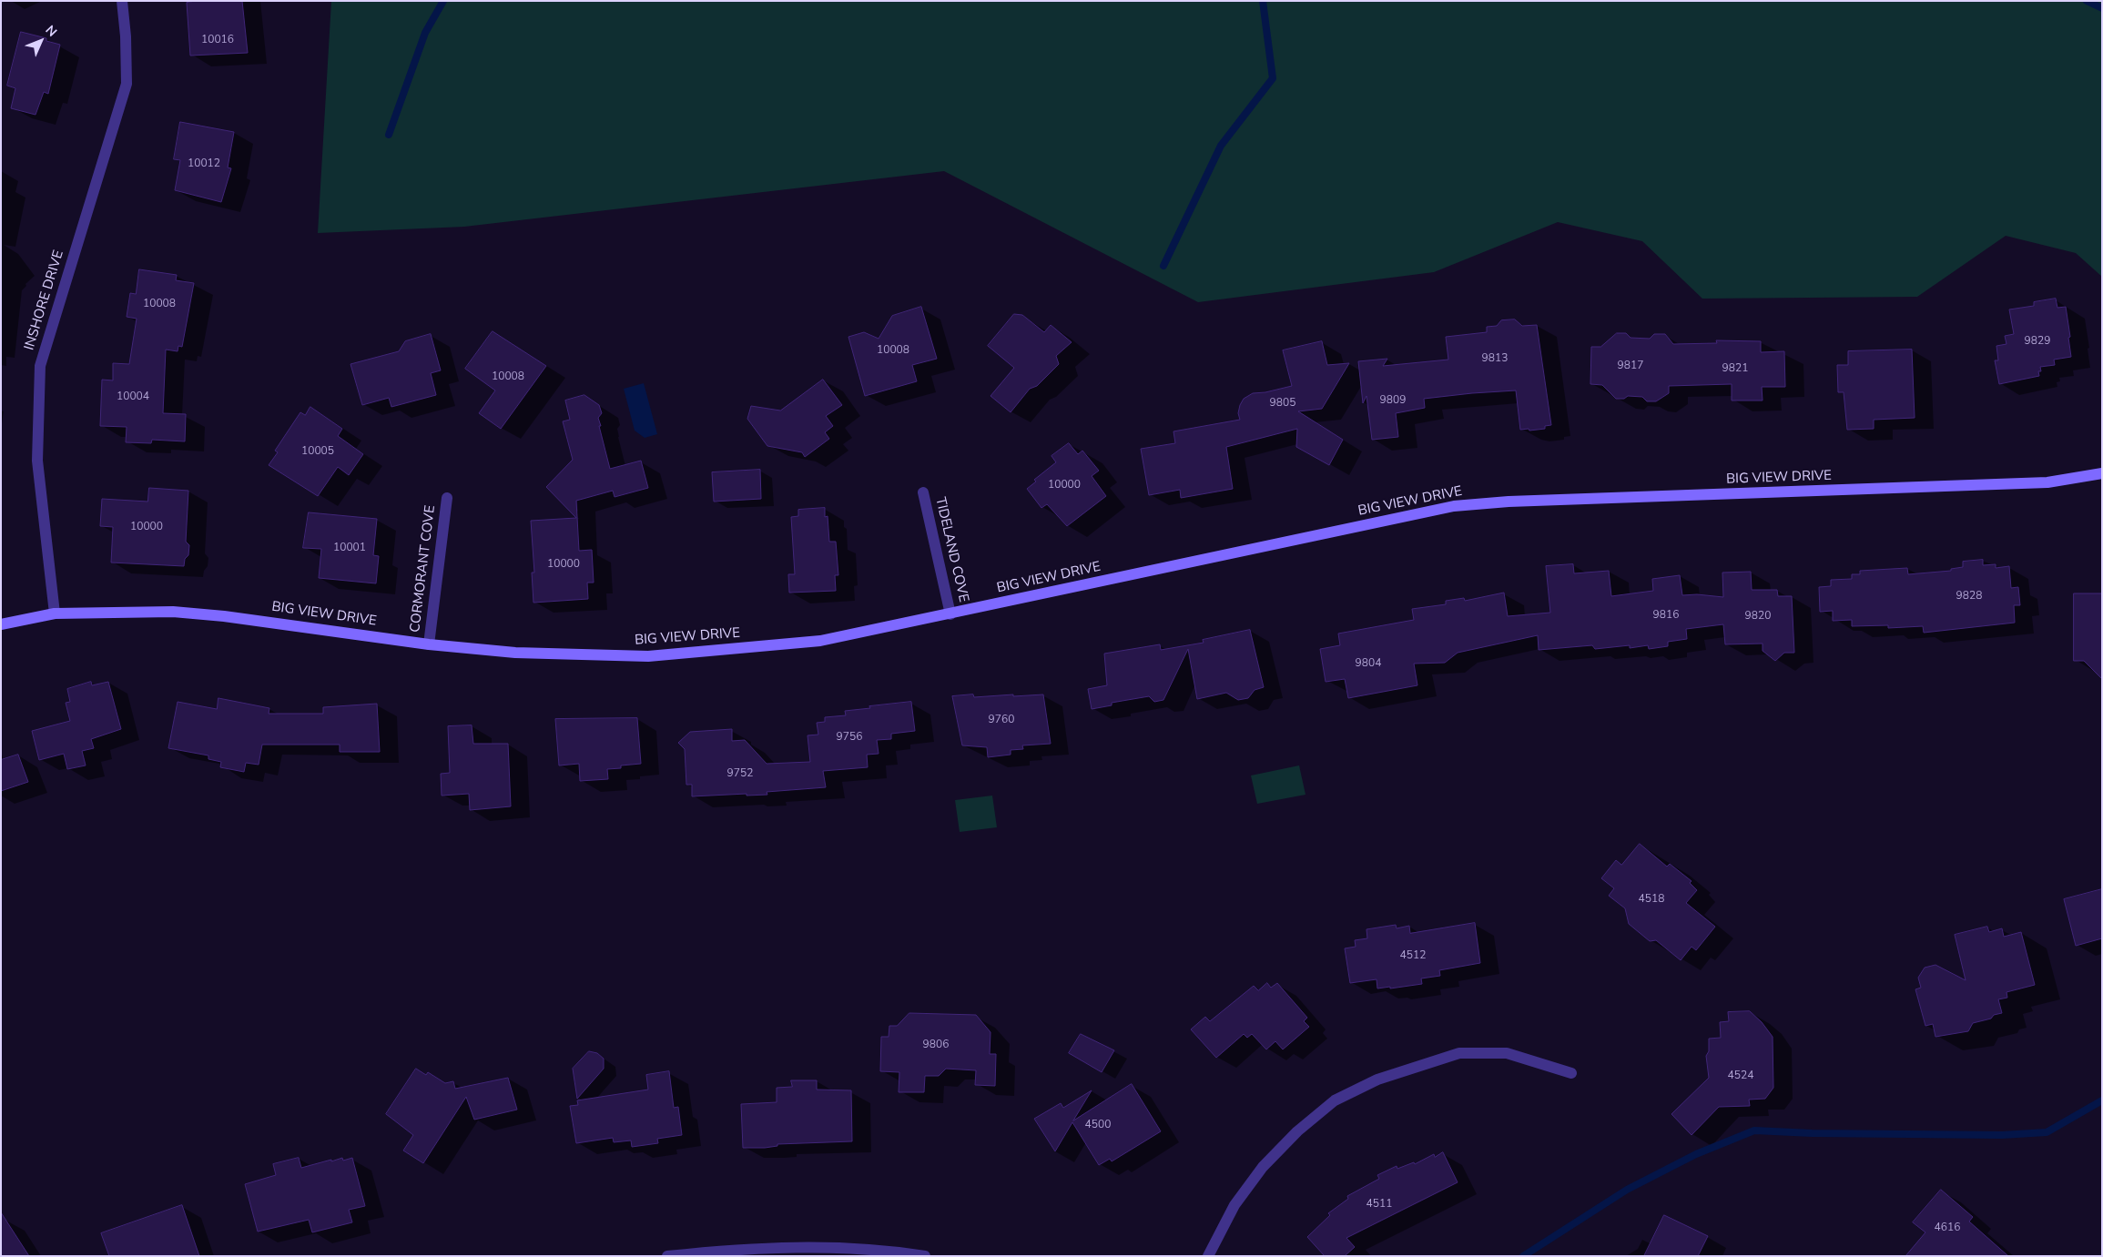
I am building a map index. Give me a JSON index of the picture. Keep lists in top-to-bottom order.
{
  "streets": {
    "street": [
      "INSHORE DRIVE",
      "BIG VIEW DRIVE",
      "TIDELAND COVE",
      "CORMORANT COVE"
    ]
  },
  "crossings": [
    ["INSHORE DRIVE", "BIG VIEW DRIVE"],
    ["BIG VIEW DRIVE", "TIDELAND COVE"],
    ["BIG VIEW DRIVE", "CORMORANT COVE"]
  ],
  "house_numbers": [
    "10016",
    "10012",
    "10008",
    "9829",
    "10008",
    "9813",
    "9817",
    "9821",
    "10008",
    "10004",
    "9809",
    "9805",
    "10005",
    "10000",
    "10000",
    "10001",
    "10000",
    "9828",
    "9816",
    "9820",
    "9804",
    "9760",
    "9756",
    "9752",
    "4518",
    "4512",
    "9806",
    "4524",
    "4500",
    "4511",
    "4616"
  ],
  "north": "top right"
}
